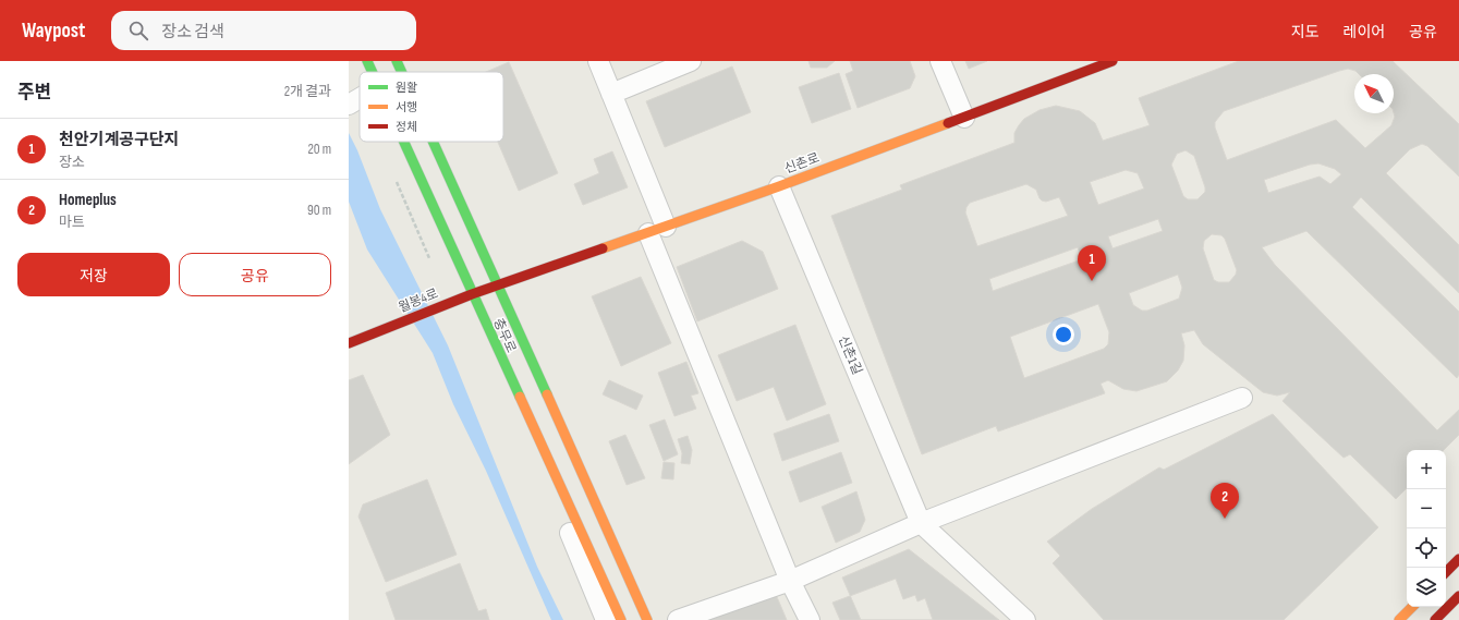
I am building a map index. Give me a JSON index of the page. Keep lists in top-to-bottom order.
{
  "streets": {
    "main road": ["신촌로", "월봉4로", "충무로"],
    "street": ["신촌1길"]
  },
  "crossings": [
    ["신촌로", "월봉4로"],
    ["신촌로", "충무로"],
    ["신촌로", "신촌1길"],
    ["월봉4로", "충무로"]
  ],
  "legend": ["원활", "서행", "정체"],
  "north": "top left",
  "page": {
    "header": "Waypost",
    "search": "장소 검색",
    "nav": ["지도", "레이어", "공유"],
    "heading": ["주변", "2개 결과"],
    "list": [
      {
        "mark": "1",
        "name": "천안기계공구단지",
        "note": "장소",
        "value": "20 m"
      },
      {
        "mark": "2",
        "name": "Homeplus",
        "note": "마트",
        "value": "90 m"
      }
    ],
    "buttons": ["저장", "공유"],
    "pins": ["1", "2"],
    "map_buttons": ["+", "−"]
  }
}
